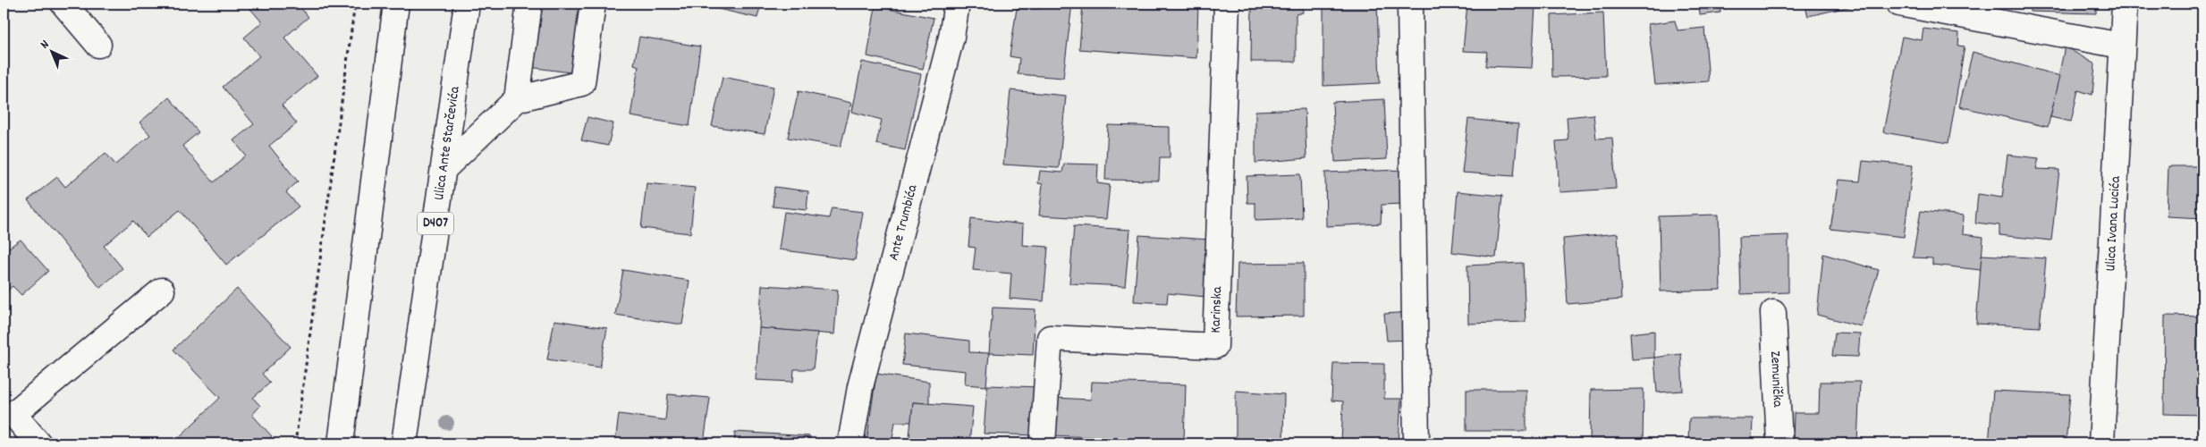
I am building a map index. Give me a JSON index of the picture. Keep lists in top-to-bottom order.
{
  "streets": {
    "street": [
      "Ulica Ante Starčevića",
      "D407",
      "Ante Trumbića",
      "Ulica Ivana Lucića",
      "Karinska",
      "Zemunička"
    ]
  },
  "north": "top left"
}
